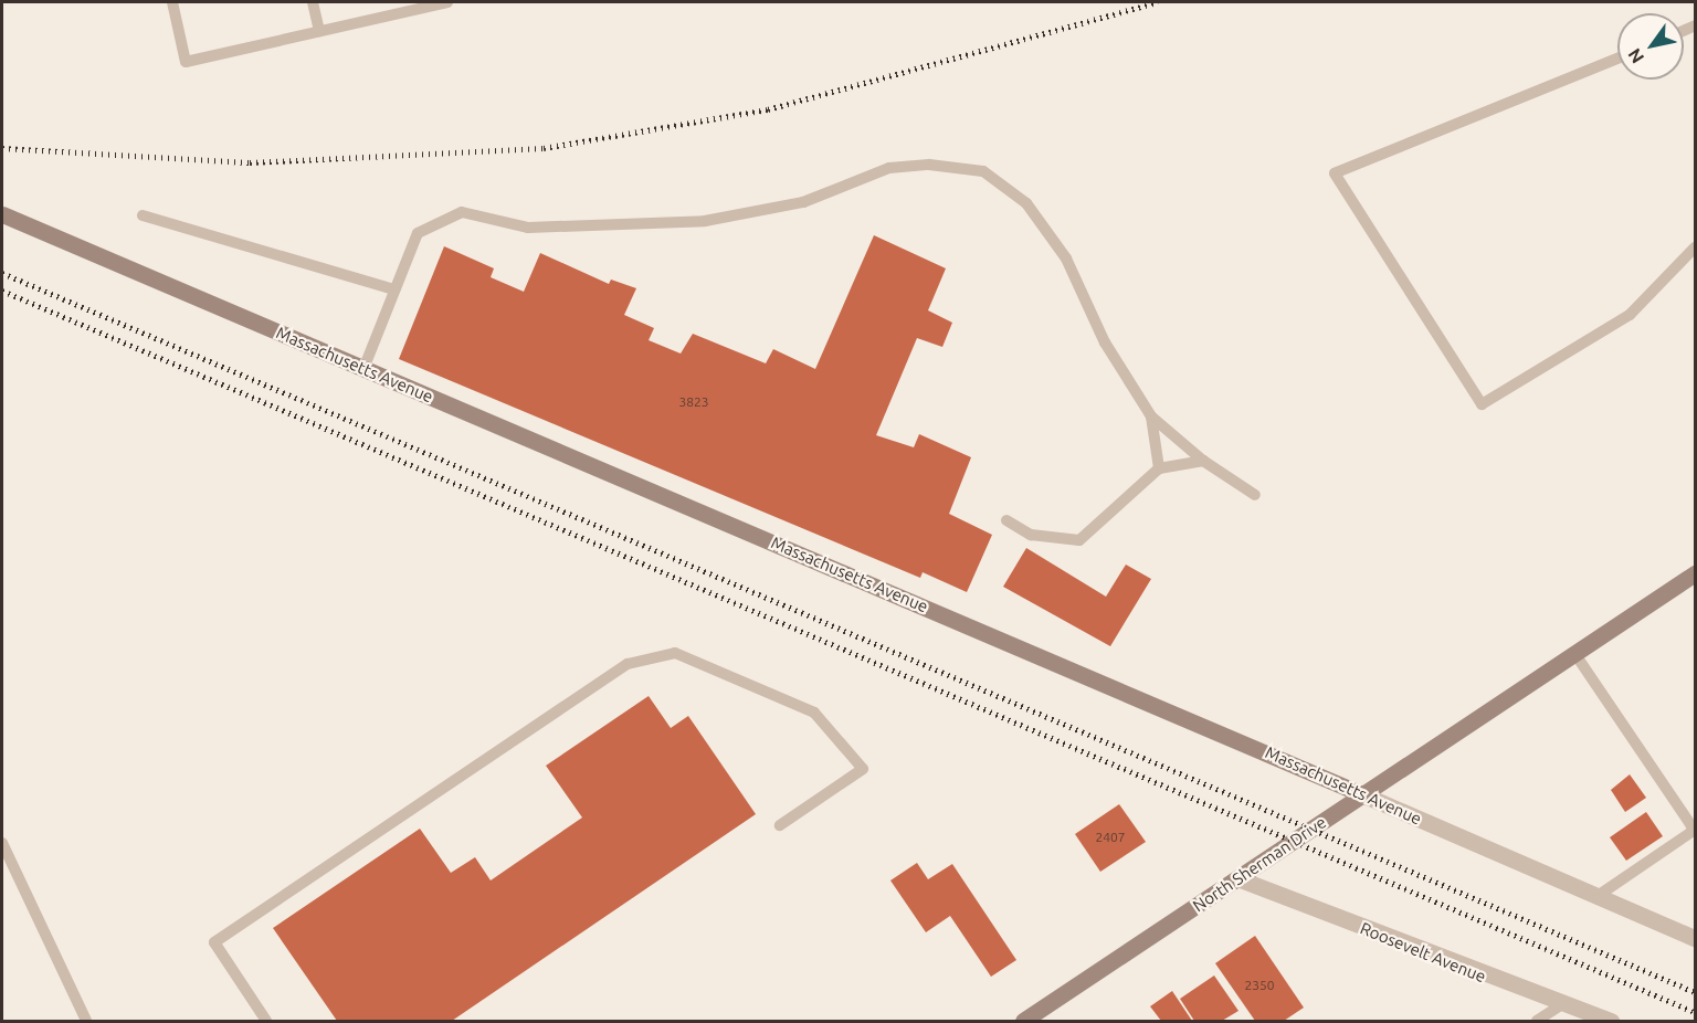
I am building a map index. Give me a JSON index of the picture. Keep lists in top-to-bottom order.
{
  "streets": {
    "main road": ["Massachusetts Avenue", "North Sherman Drive"],
    "street": ["Roosevelt Avenue"]
  },
  "crossings": [
    ["Massachusetts Avenue", "North Sherman Drive"],
    ["North Sherman Drive", "Roosevelt Avenue"]
  ],
  "house_numbers": ["3823", "2407", "2350"],
  "north": "bottom left"
}
